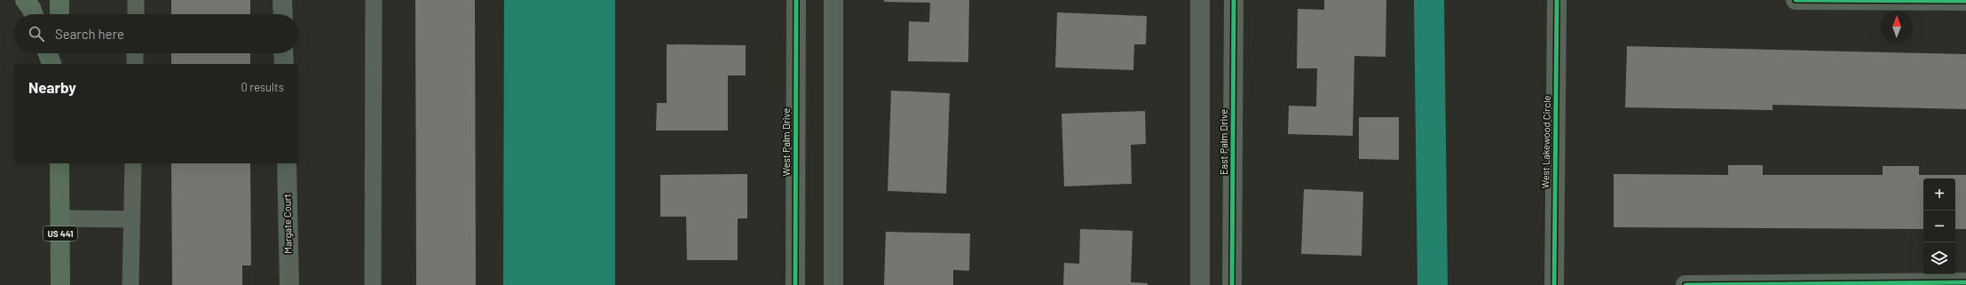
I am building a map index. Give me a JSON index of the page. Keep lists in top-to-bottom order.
{
  "streets": {
    "main road": ["US 441"],
    "street": [
      "West Palm Drive",
      "East Palm Drive",
      "West Lakewood Circle",
      "Margate Court"
    ]
  },
  "north": "top",
  "page": {
    "search": "Search here",
    "heading": ["Nearby", "0 results"],
    "map_buttons": ["+", "−"]
  }
}
